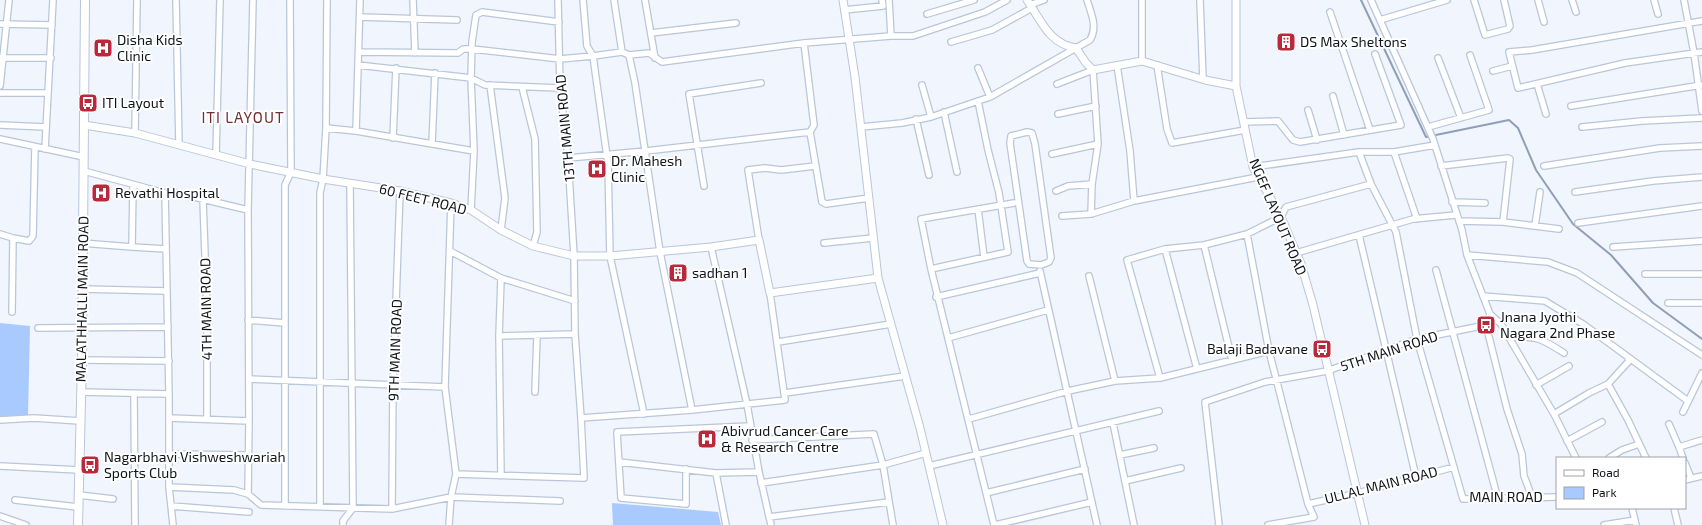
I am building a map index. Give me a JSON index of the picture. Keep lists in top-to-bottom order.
{
  "streets": {
    "main road": ["MALATHHALLI MAIN ROAD"],
    "street": [
      "13TH MAIN ROAD",
      "60 FEET ROAD",
      "NGEF LAYOUT ROAD",
      "4TH MAIN ROAD",
      "9TH MAIN ROAD",
      "5TH MAIN ROAD",
      "ULLAL MAIN ROAD",
      "MAIN ROAD"
    ]
  },
  "crossings": [
    ["13TH MAIN ROAD", "60 FEET ROAD"],
    ["60 FEET ROAD", "MALATHHALLI MAIN ROAD"],
    ["60 FEET ROAD", "9TH MAIN ROAD"],
    ["NGEF LAYOUT ROAD", "5TH MAIN ROAD"],
    ["NGEF LAYOUT ROAD", "ULLAL MAIN ROAD"],
    ["ULLAL MAIN ROAD", "MAIN ROAD"]
  ],
  "districts": ["ITI LAYOUT"],
  "places": {
    "building": ["DS Max Sheltons", "sadhan 1"],
    "hospital": [
      "Disha Kids Clinic",
      "Dr. Mahesh Clinic",
      "Revathi Hospital",
      "Abivrud Cancer Care & Research Centre"
    ],
    "bus stop": [
      "ITI Layout",
      "Jnana Jyothi Nagara 2nd Phase",
      "Balaji Badavane",
      "Nagarbhavi Vishweshwariah Sports Club"
    ]
  },
  "legend": ["Road", "Park"]
}
